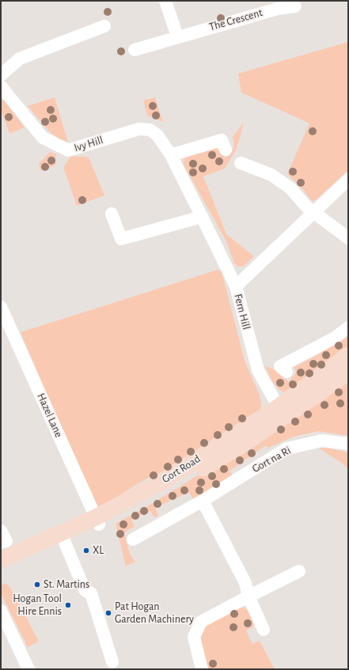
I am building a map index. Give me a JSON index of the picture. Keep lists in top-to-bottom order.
{
  "streets": {
    "main road": ["Gort Road"],
    "street": [
      "The Crescent",
      "Ivy Hill",
      "Fern Hill",
      "Hazel Lane",
      "Gort na Ri"
    ]
  },
  "crossings": [
    ["Ivy Hill", "Fern Hill"],
    ["Fern Hill", "Gort Road"],
    ["Hazel Lane", "Gort Road"]
  ],
  "places": [
    "XL",
    "St. Martins",
    "Hogan Tool Hire Ennis",
    "Pat Hogan Garden Machinery"
  ]
}
